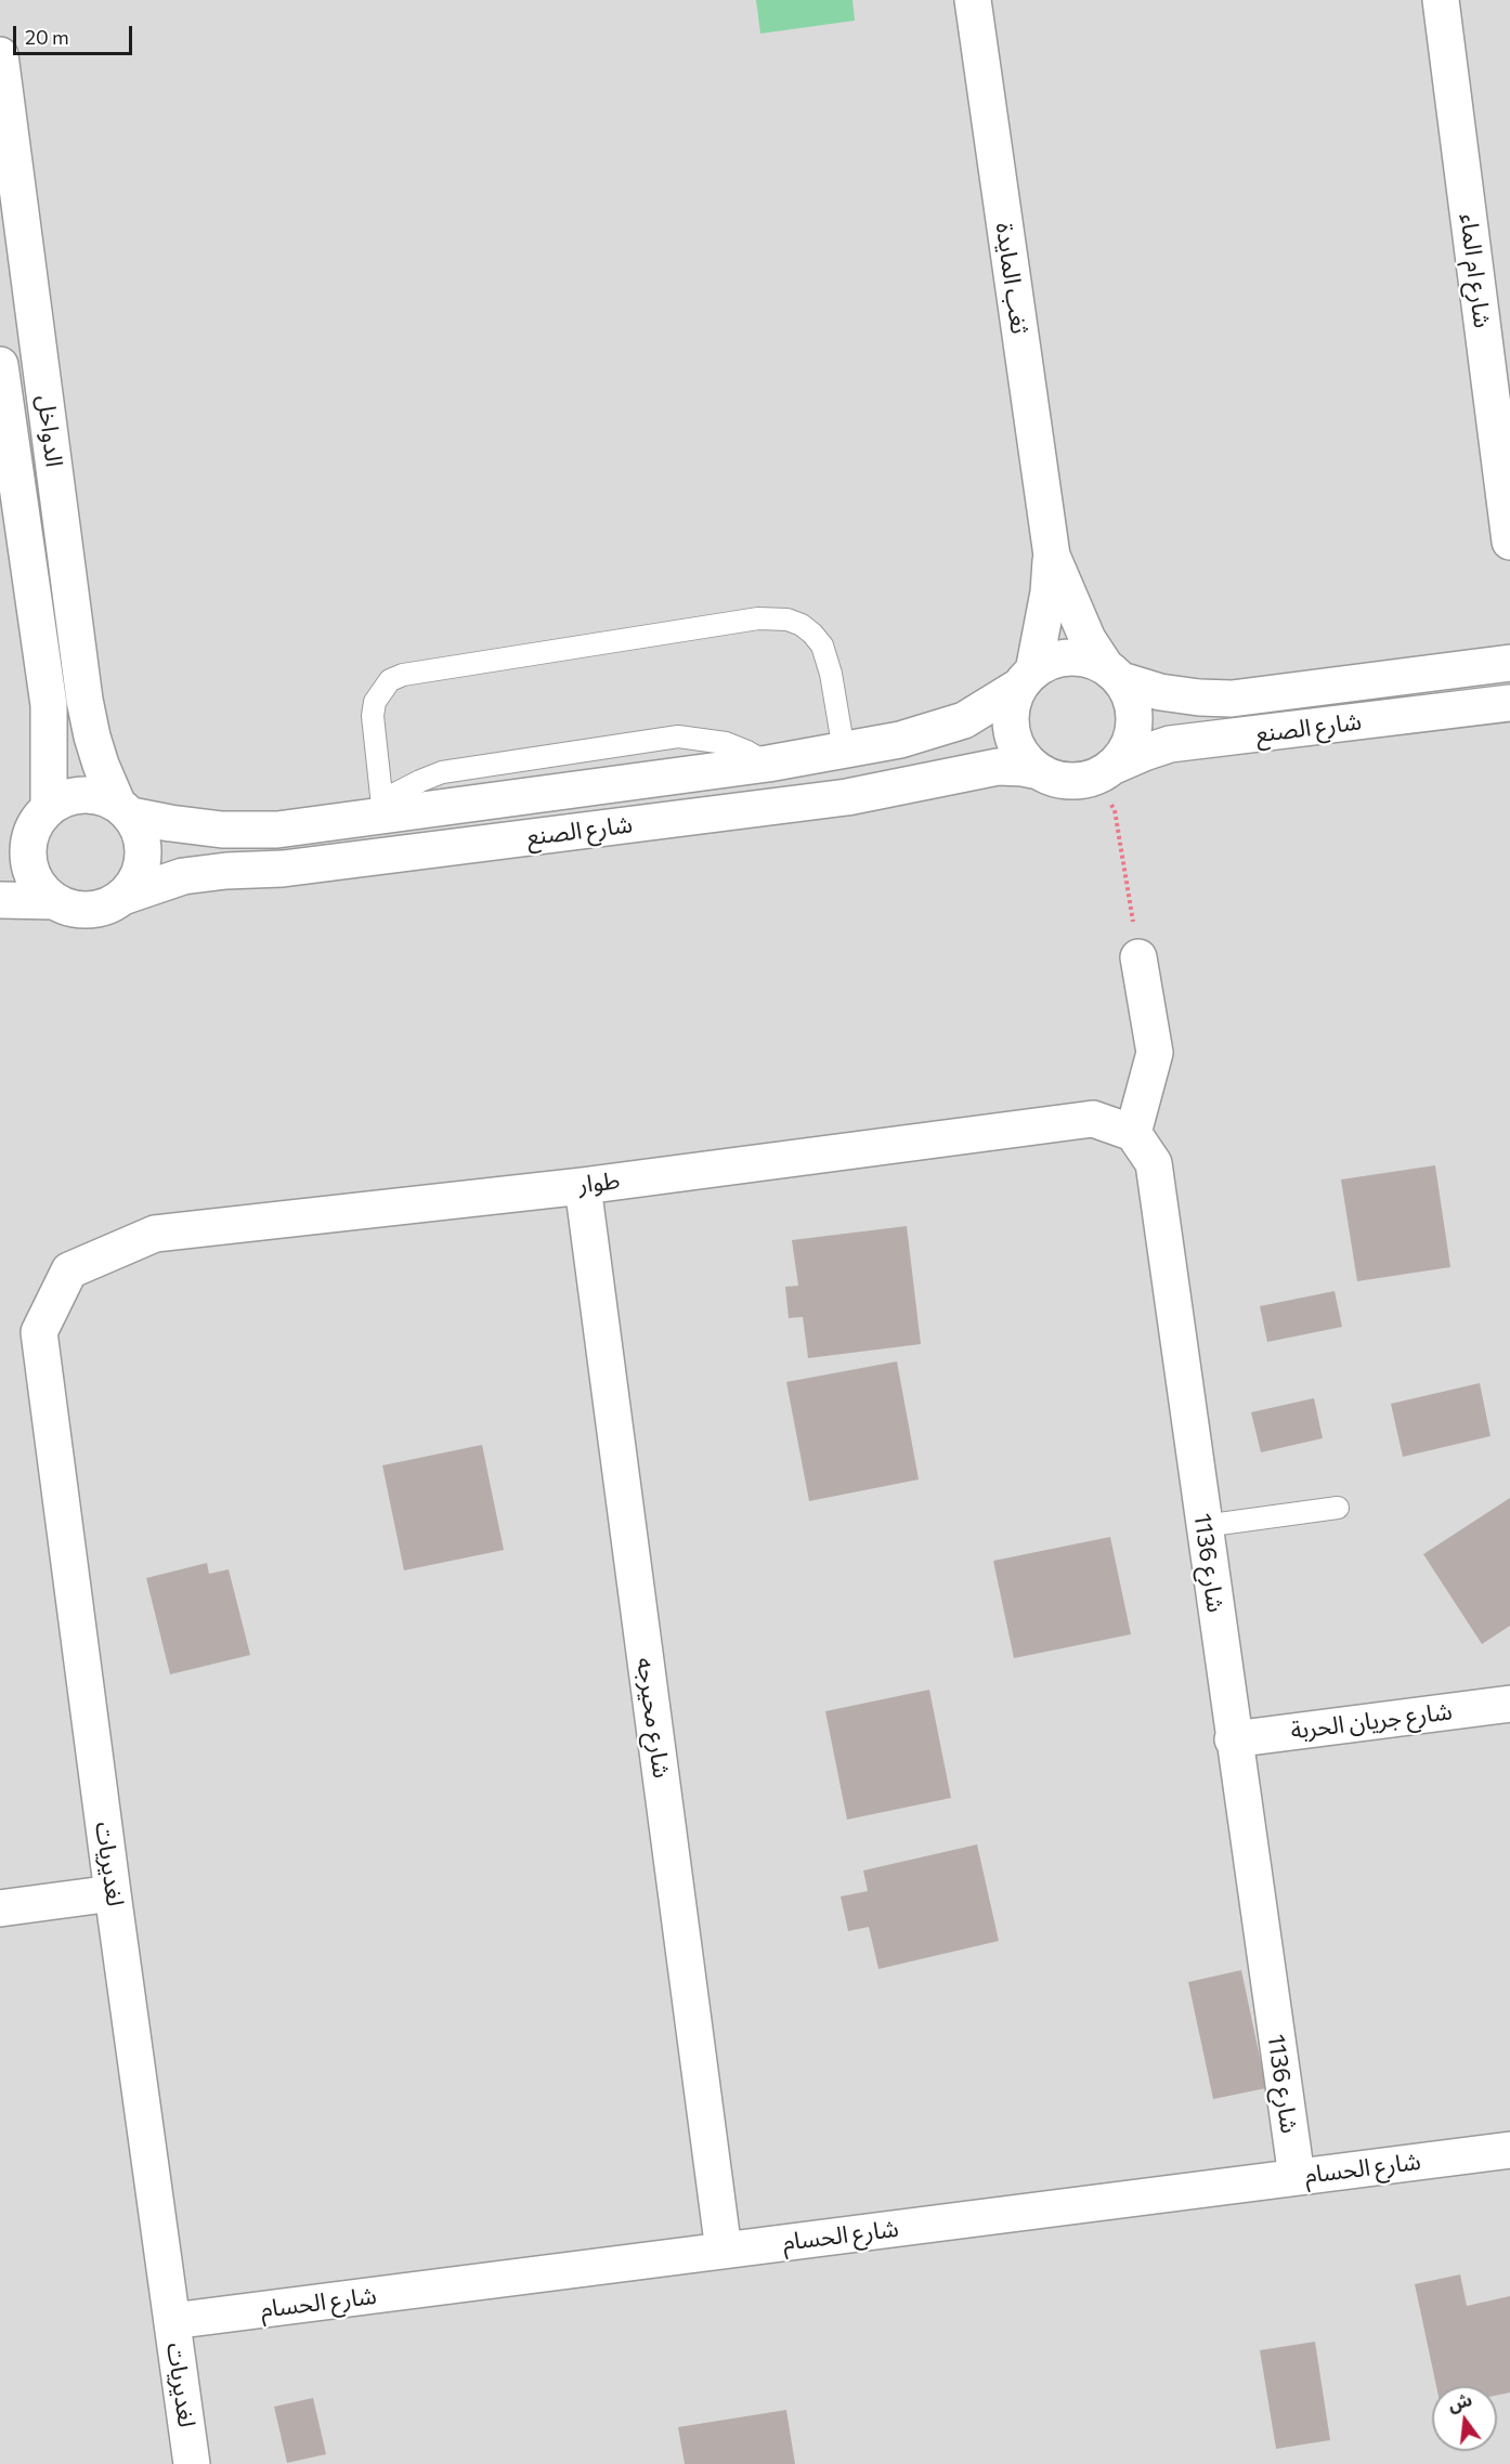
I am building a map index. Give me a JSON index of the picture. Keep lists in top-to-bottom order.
{
  "streets": {
    "street": [
      "شارع ام الماء",
      "ثغب المايدة",
      "الدواخل",
      "شارع الصنع",
      "طوار",
      "شارع 1136",
      "شارع محيرجه",
      "شارع جريان الحربة",
      "لغديريات",
      "شارع الحسام"
    ]
  },
  "crossings": [
    ["ثغب المايدة", "شارع الصنع"],
    ["الدواخل", "شارع الصنع"],
    ["طوار", "شارع 1136"],
    ["طوار", "شارع محيرجه"],
    ["طوار", "لغديريات"],
    ["شارع 1136", "شارع جريان الحربة"],
    ["شارع 1136", "شارع الحسام"],
    ["شارع محيرجه", "شارع الحسام"],
    ["لغديريات", "شارع الحسام"]
  ],
  "scale_bar": "20 m",
  "north": "top"
}
